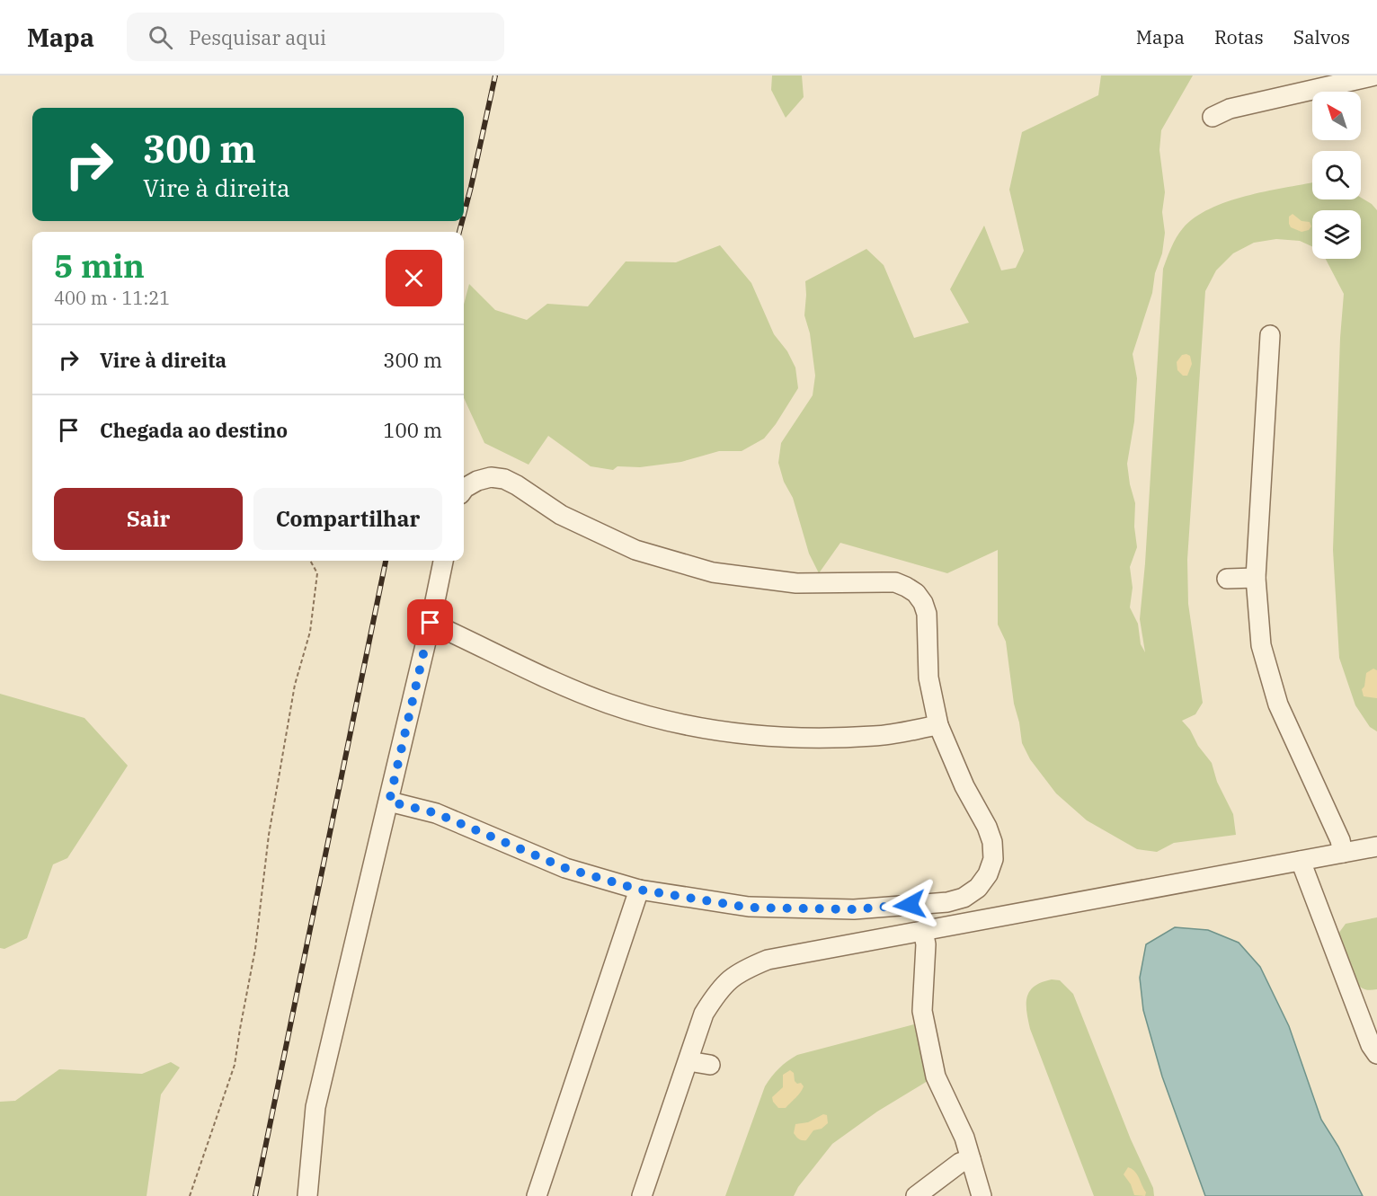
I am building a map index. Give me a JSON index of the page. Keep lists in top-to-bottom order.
{
  "north": "top left",
  "page": {
    "header": "Mapa",
    "search": "Pesquisar aqui",
    "nav": ["Mapa", "Rotas", "Salvos"],
    "turn": ["300 m", "Vire à direita"],
    "heading": ["5 min", "400 m · 11:21"],
    "list": [
      {
        "name": "Vire à direita",
        "value": "300 m"
      },
      {
        "name": "Chegada ao destino",
        "value": "100 m"
      }
    ],
    "buttons": ["Sair", "Compartilhar"]
  }
}
